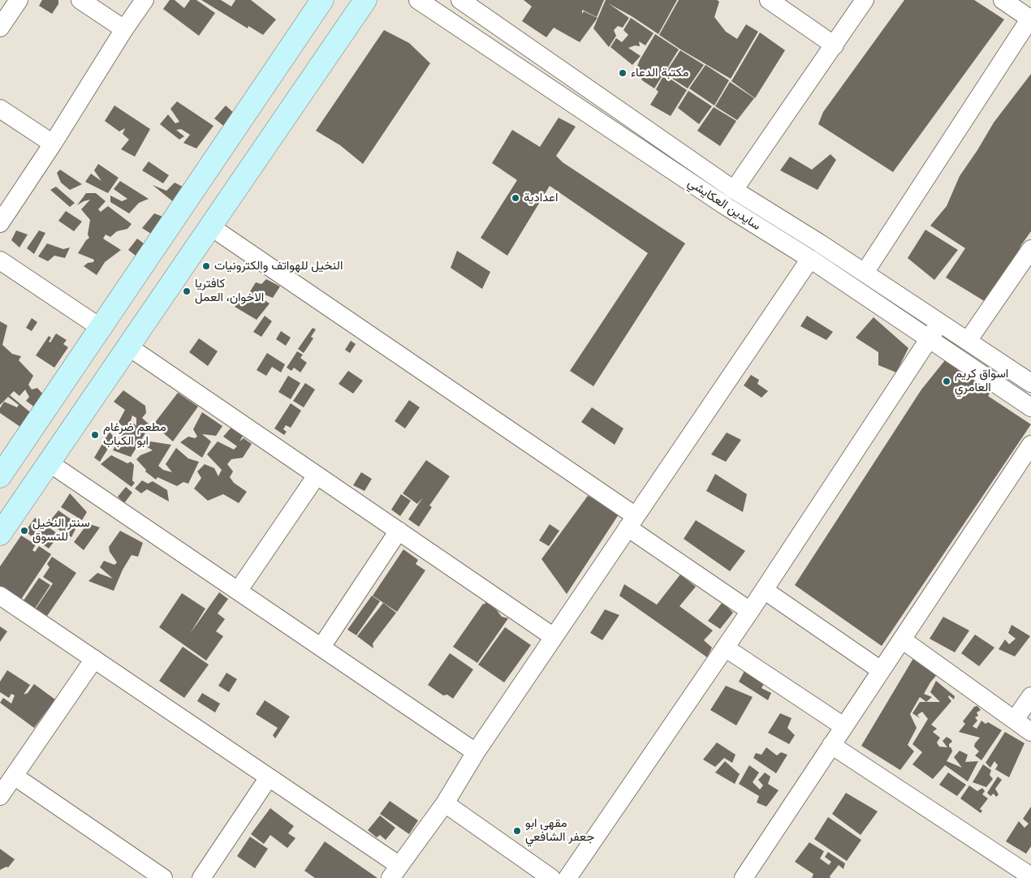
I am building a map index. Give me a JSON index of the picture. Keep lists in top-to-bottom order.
{
  "streets": {
    "street": ["سايدين العكايشي"]
  },
  "places": [
    "مكتبة الدعاء",
    "اعدادية",
    "النخيل للهواتف والكترونيات",
    "كافتريا الاخوان، العمل",
    "اسواق كريم العامري",
    "مطعم ضرغام ابو الكباب",
    "سنتر النخيل للتسوق",
    "مقهى ابو جعفر الشافعي"
  ]
}
